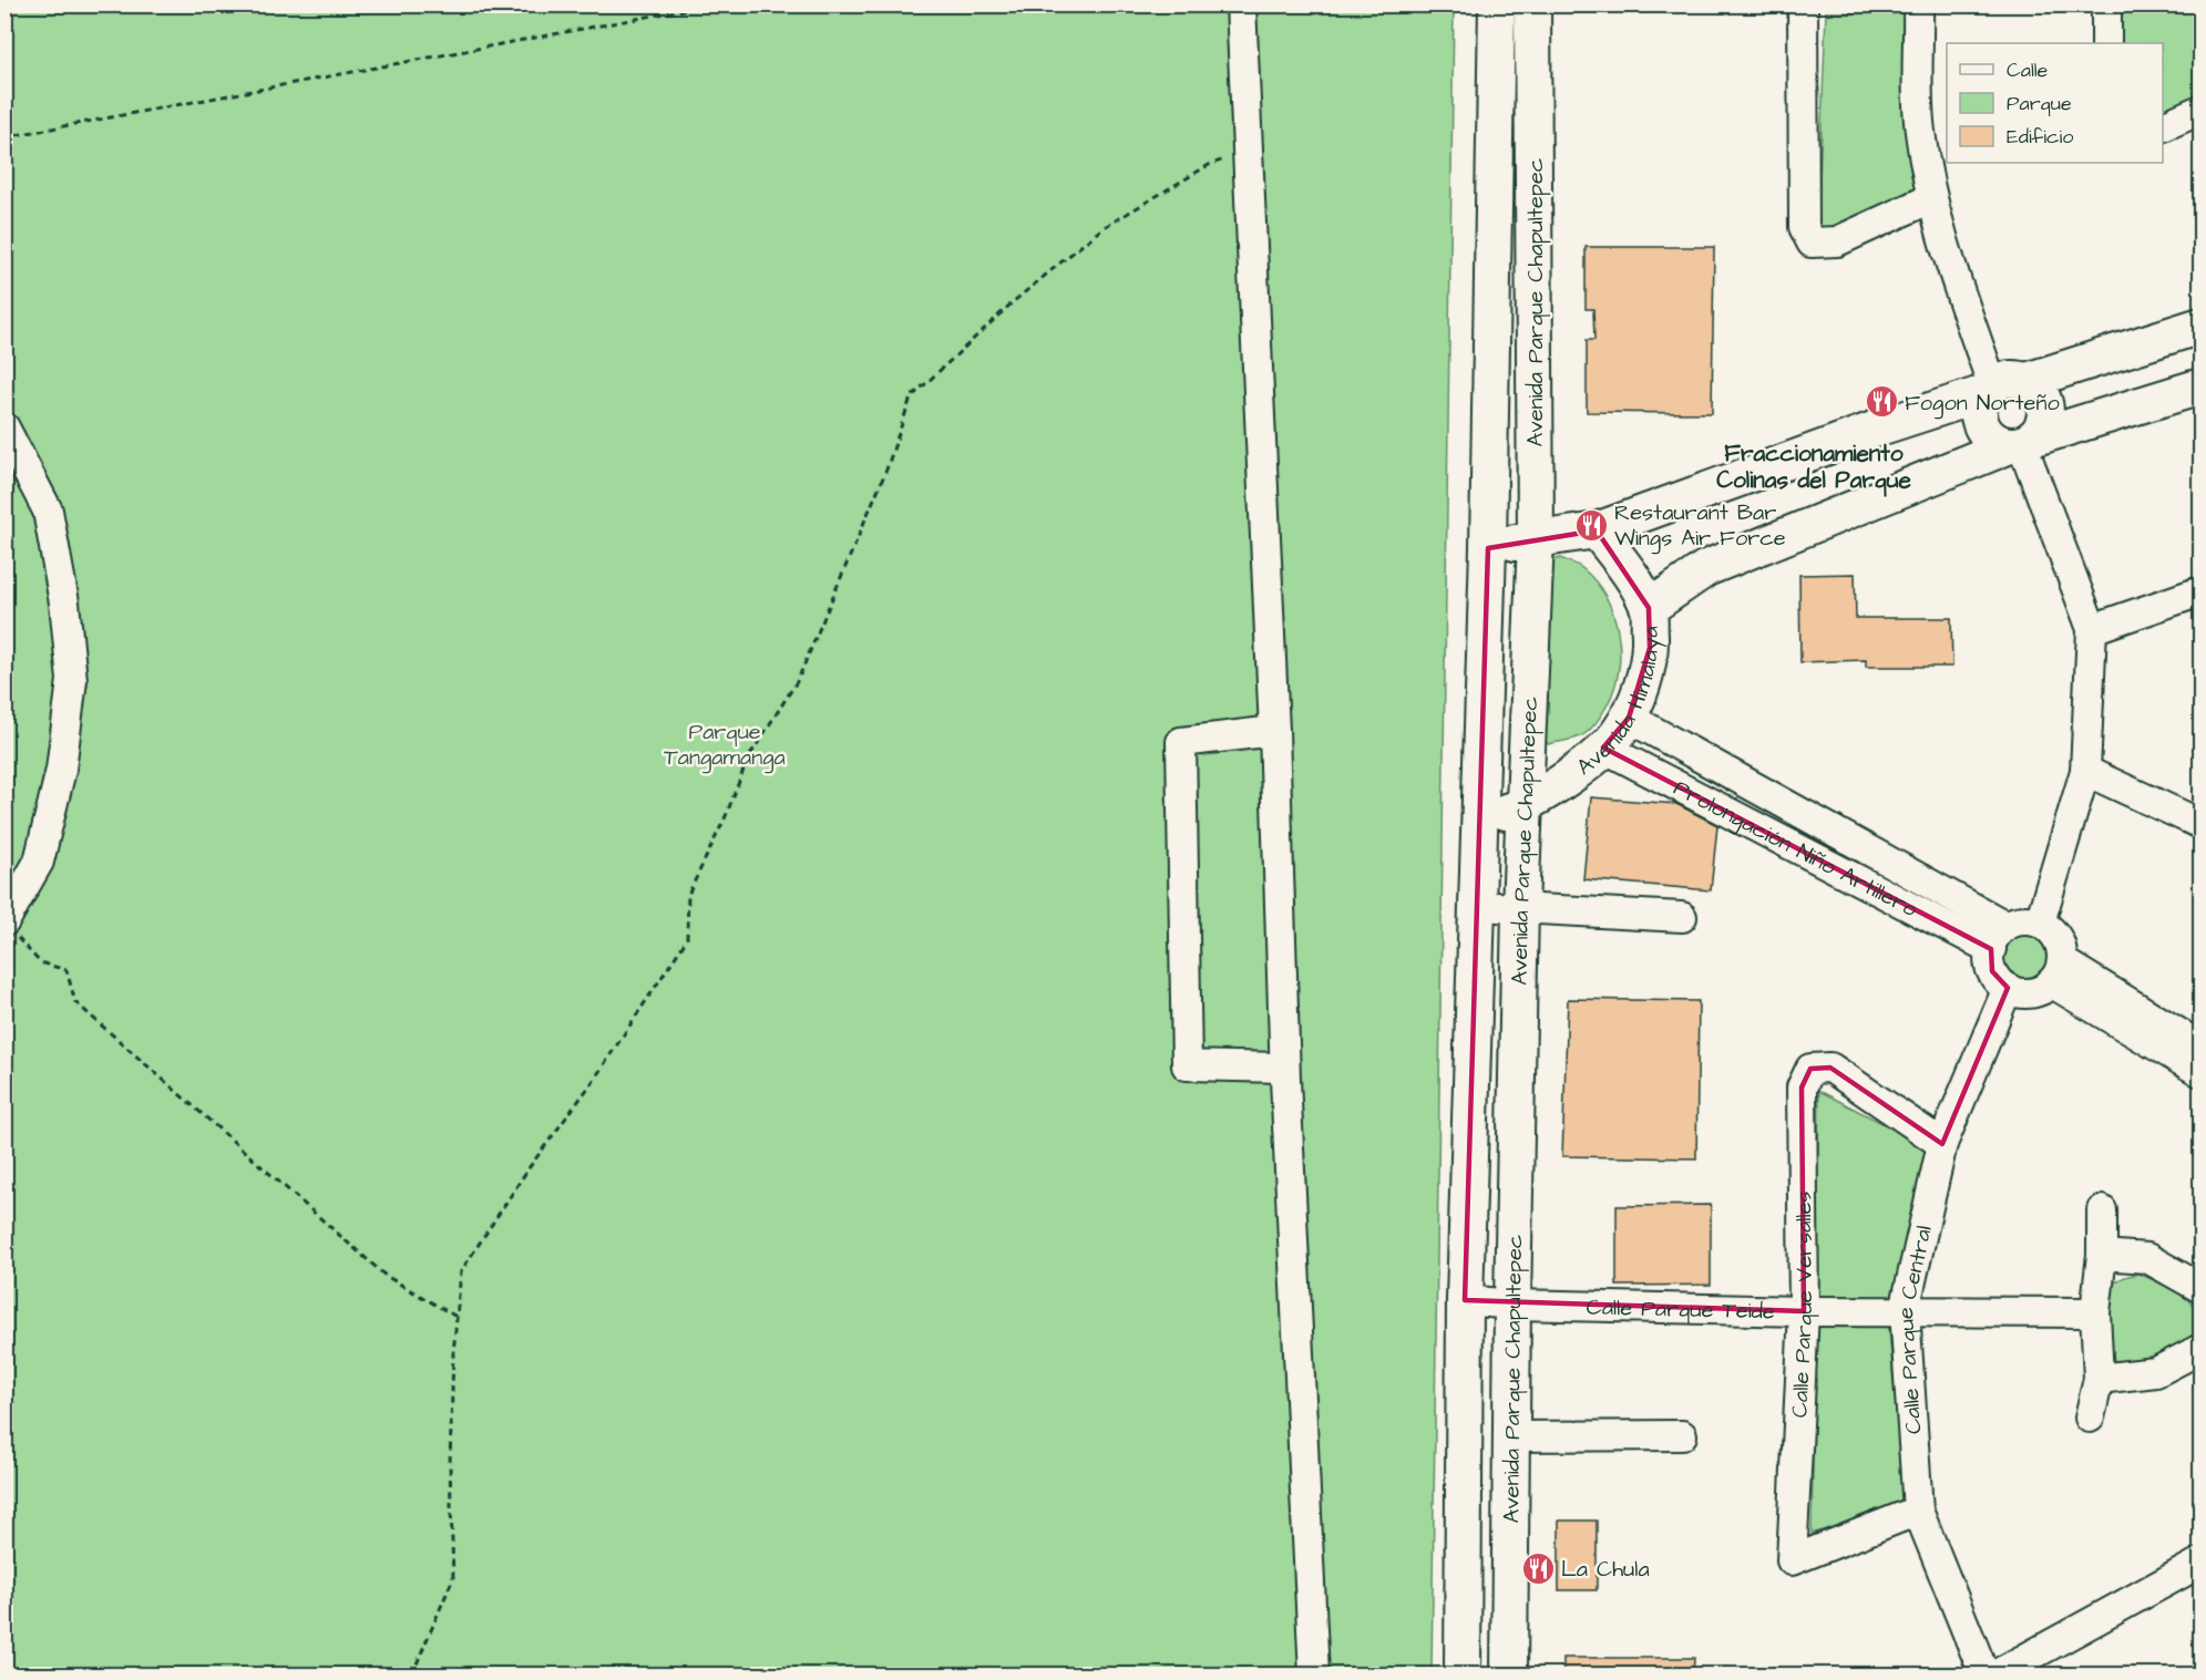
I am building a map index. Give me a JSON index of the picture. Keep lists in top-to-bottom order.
{
  "streets": {
    "main road": ["Avenida Parque Chapultepec", "Avenida Himalaya"],
    "street": [
      "Prolongación Niño Artillero",
      "Calle Parque Versalles",
      "Calle Parque Teide",
      "Calle Parque Central"
    ]
  },
  "crossings": [
    ["Avenida Parque Chapultepec", "Avenida Himalaya"],
    ["Avenida Parque Chapultepec", "Calle Parque Teide"],
    ["Avenida Himalaya", "Prolongación Niño Artillero"],
    ["Prolongación Niño Artillero", "Calle Parque Central"],
    ["Calle Parque Versalles", "Calle Parque Teide"],
    ["Calle Parque Versalles", "Calle Parque Central"],
    ["Calle Parque Teide", "Calle Parque Central"]
  ],
  "districts": ["Fraccionamiento Colinas del Parque"],
  "parks": ["Parque Tangamanga"],
  "places": {
    "restaurant": ["Fogon Norteño", "Restaurant Bar Wings Air Force", "La Chula"]
  },
  "legend": ["Calle", "Parque", "Edificio"]
}
